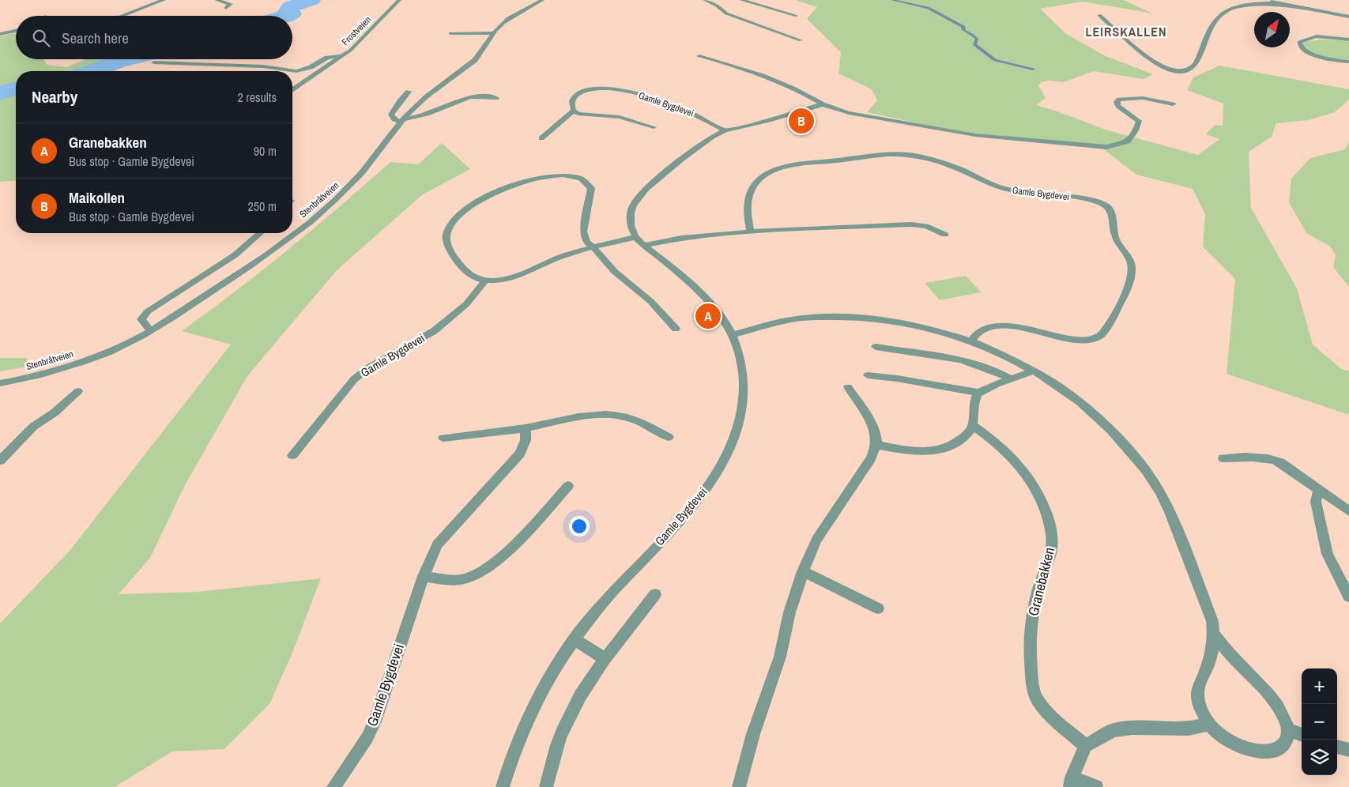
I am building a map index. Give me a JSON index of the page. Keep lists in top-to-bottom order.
{
  "streets": {
    "street": [
      "Frostveien",
      "Gamle Bygdevei",
      "Stenbråtveien",
      "Granebakken"
    ]
  },
  "districts": ["LEIRSKALLEN"],
  "north": "top right",
  "page": {
    "search": "Search here",
    "heading": ["Nearby", "2 results"],
    "pins": ["B", "A"],
    "list": [
      {
        "mark": "A",
        "name": "Granebakken",
        "note": "Bus stop · Gamle Bygdevei",
        "value": "90 m"
      },
      {
        "mark": "B",
        "name": "Maikollen",
        "note": "Bus stop · Gamle Bygdevei",
        "value": "250 m"
      }
    ],
    "map_buttons": ["+", "−"]
  }
}
